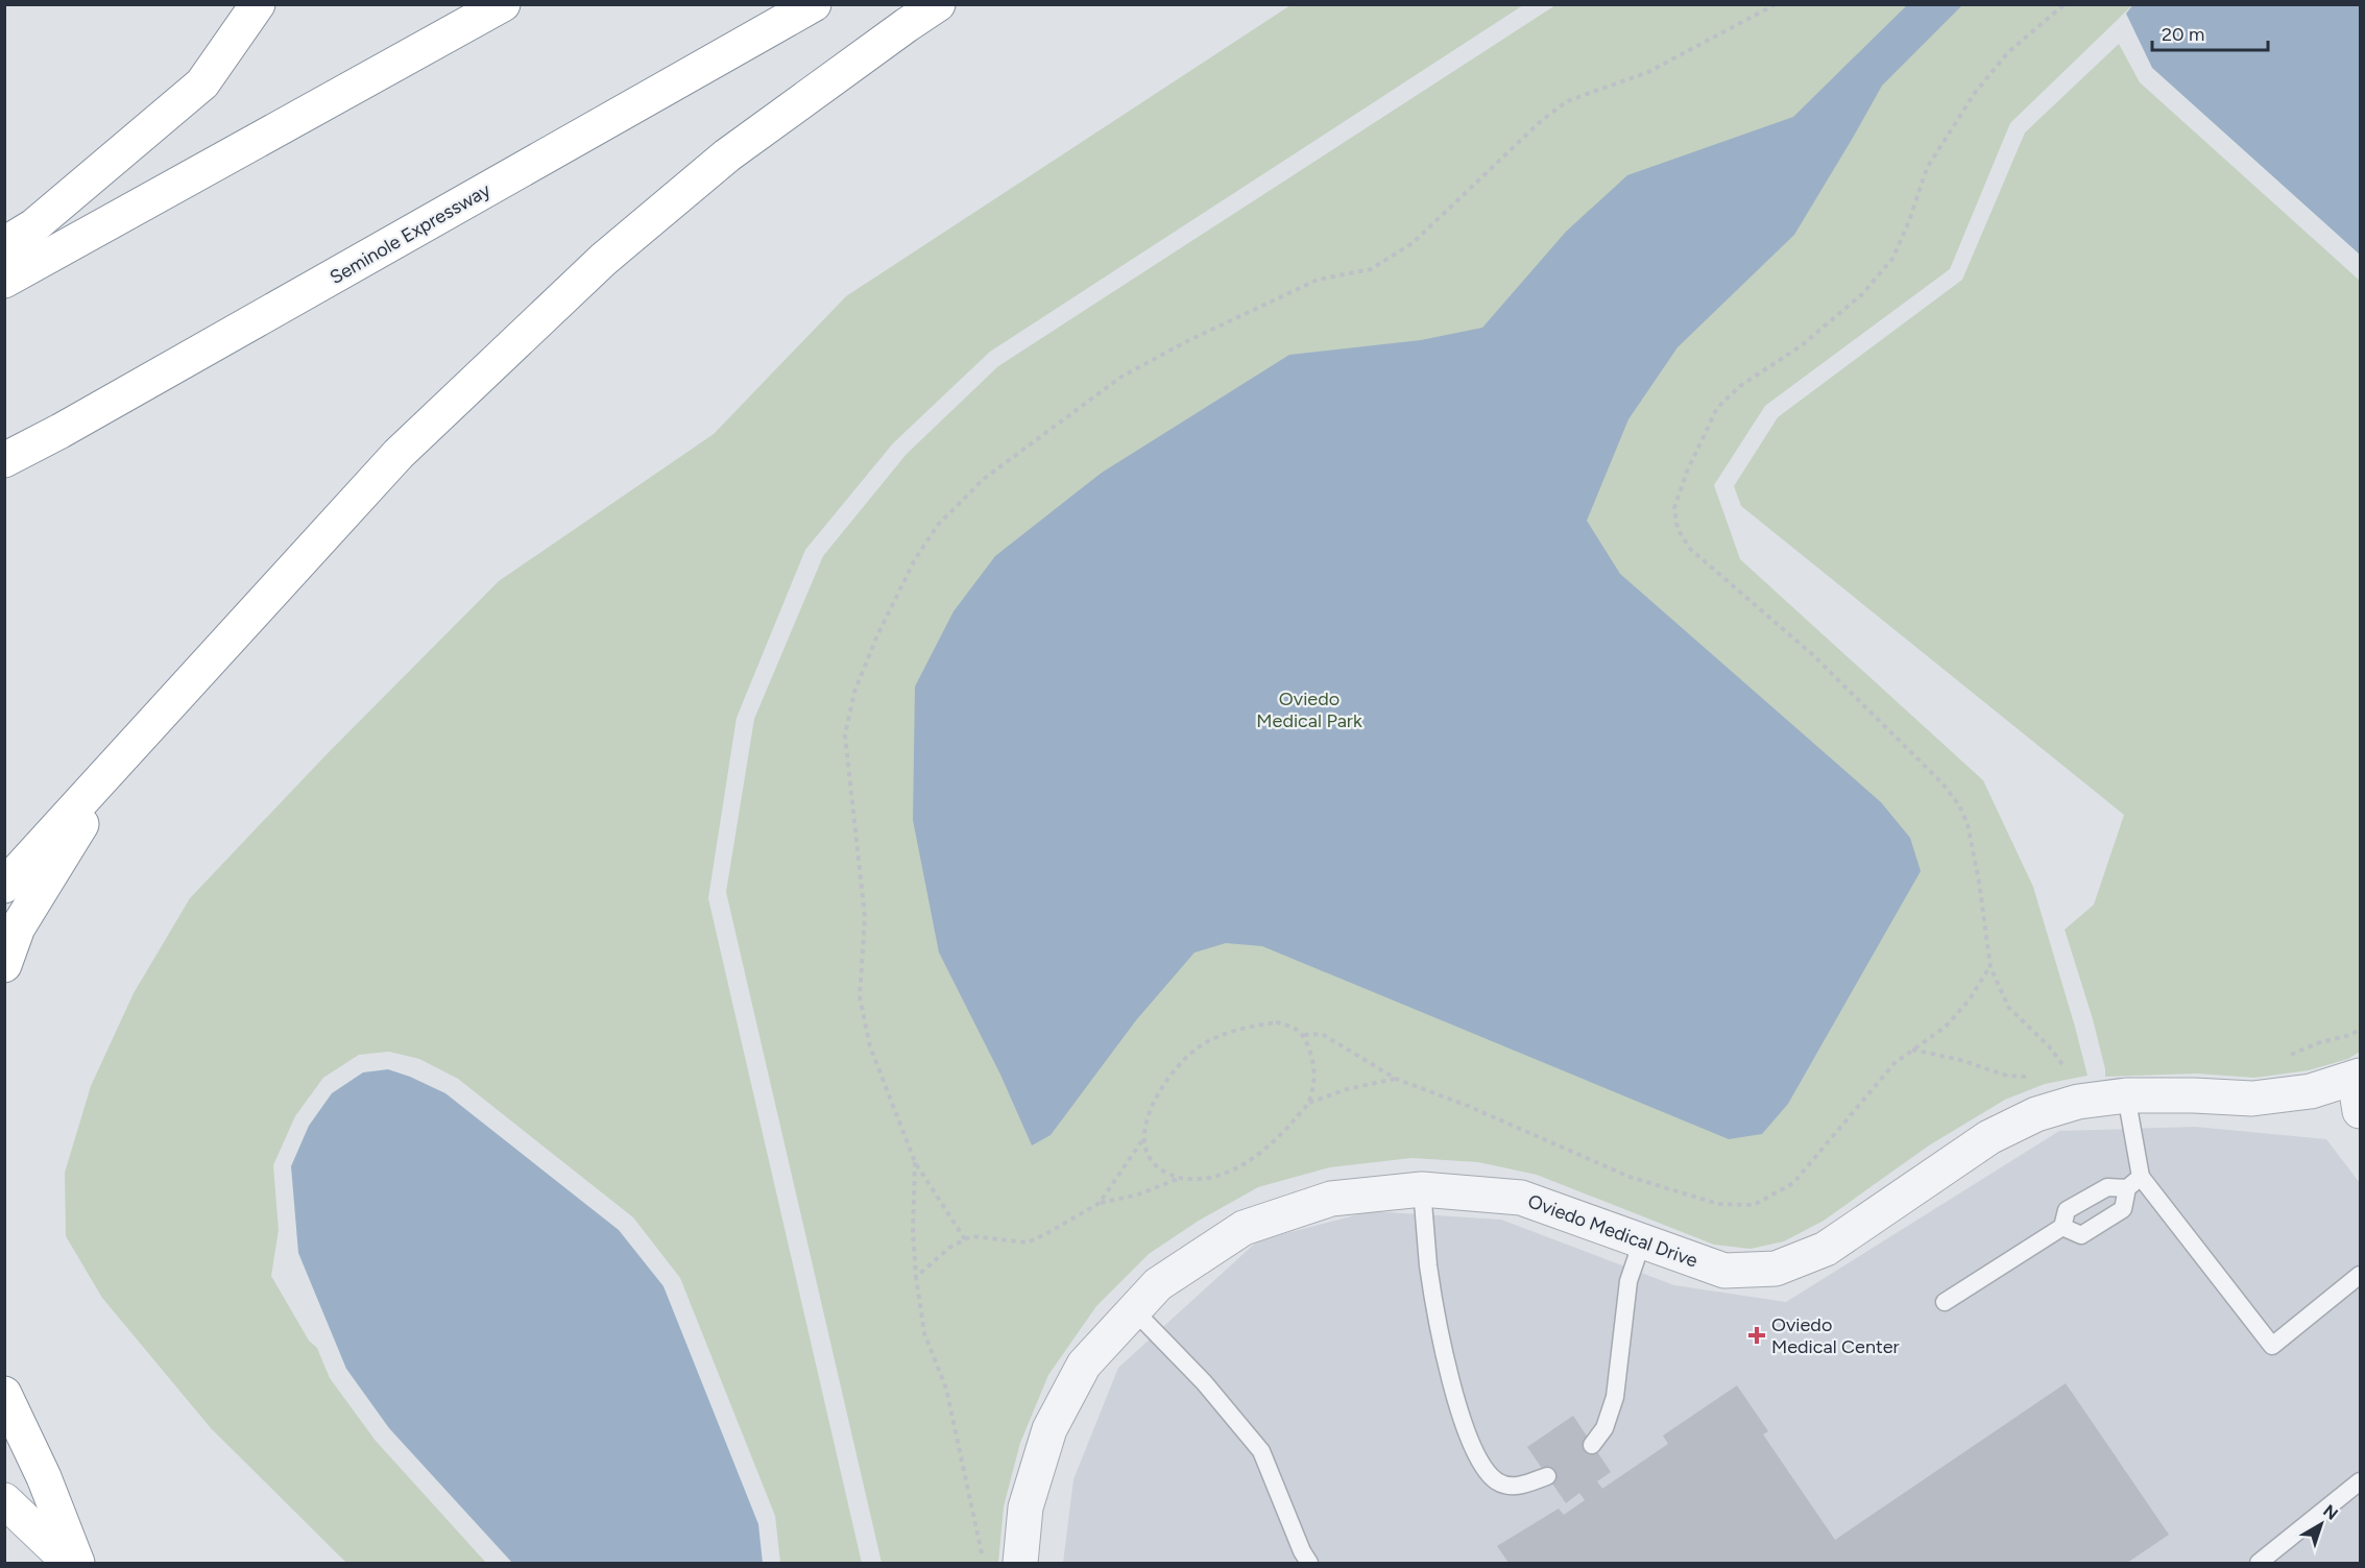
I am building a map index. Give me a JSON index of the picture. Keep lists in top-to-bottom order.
{
  "streets": {
    "main road": ["Seminole Expressway"],
    "street": ["Oviedo Medical Drive"]
  },
  "parks": ["Oviedo Medical Park"],
  "places": {
    "health": ["Oviedo Medical Center"]
  },
  "scale_bar": "20 m",
  "north": "top right"
}
